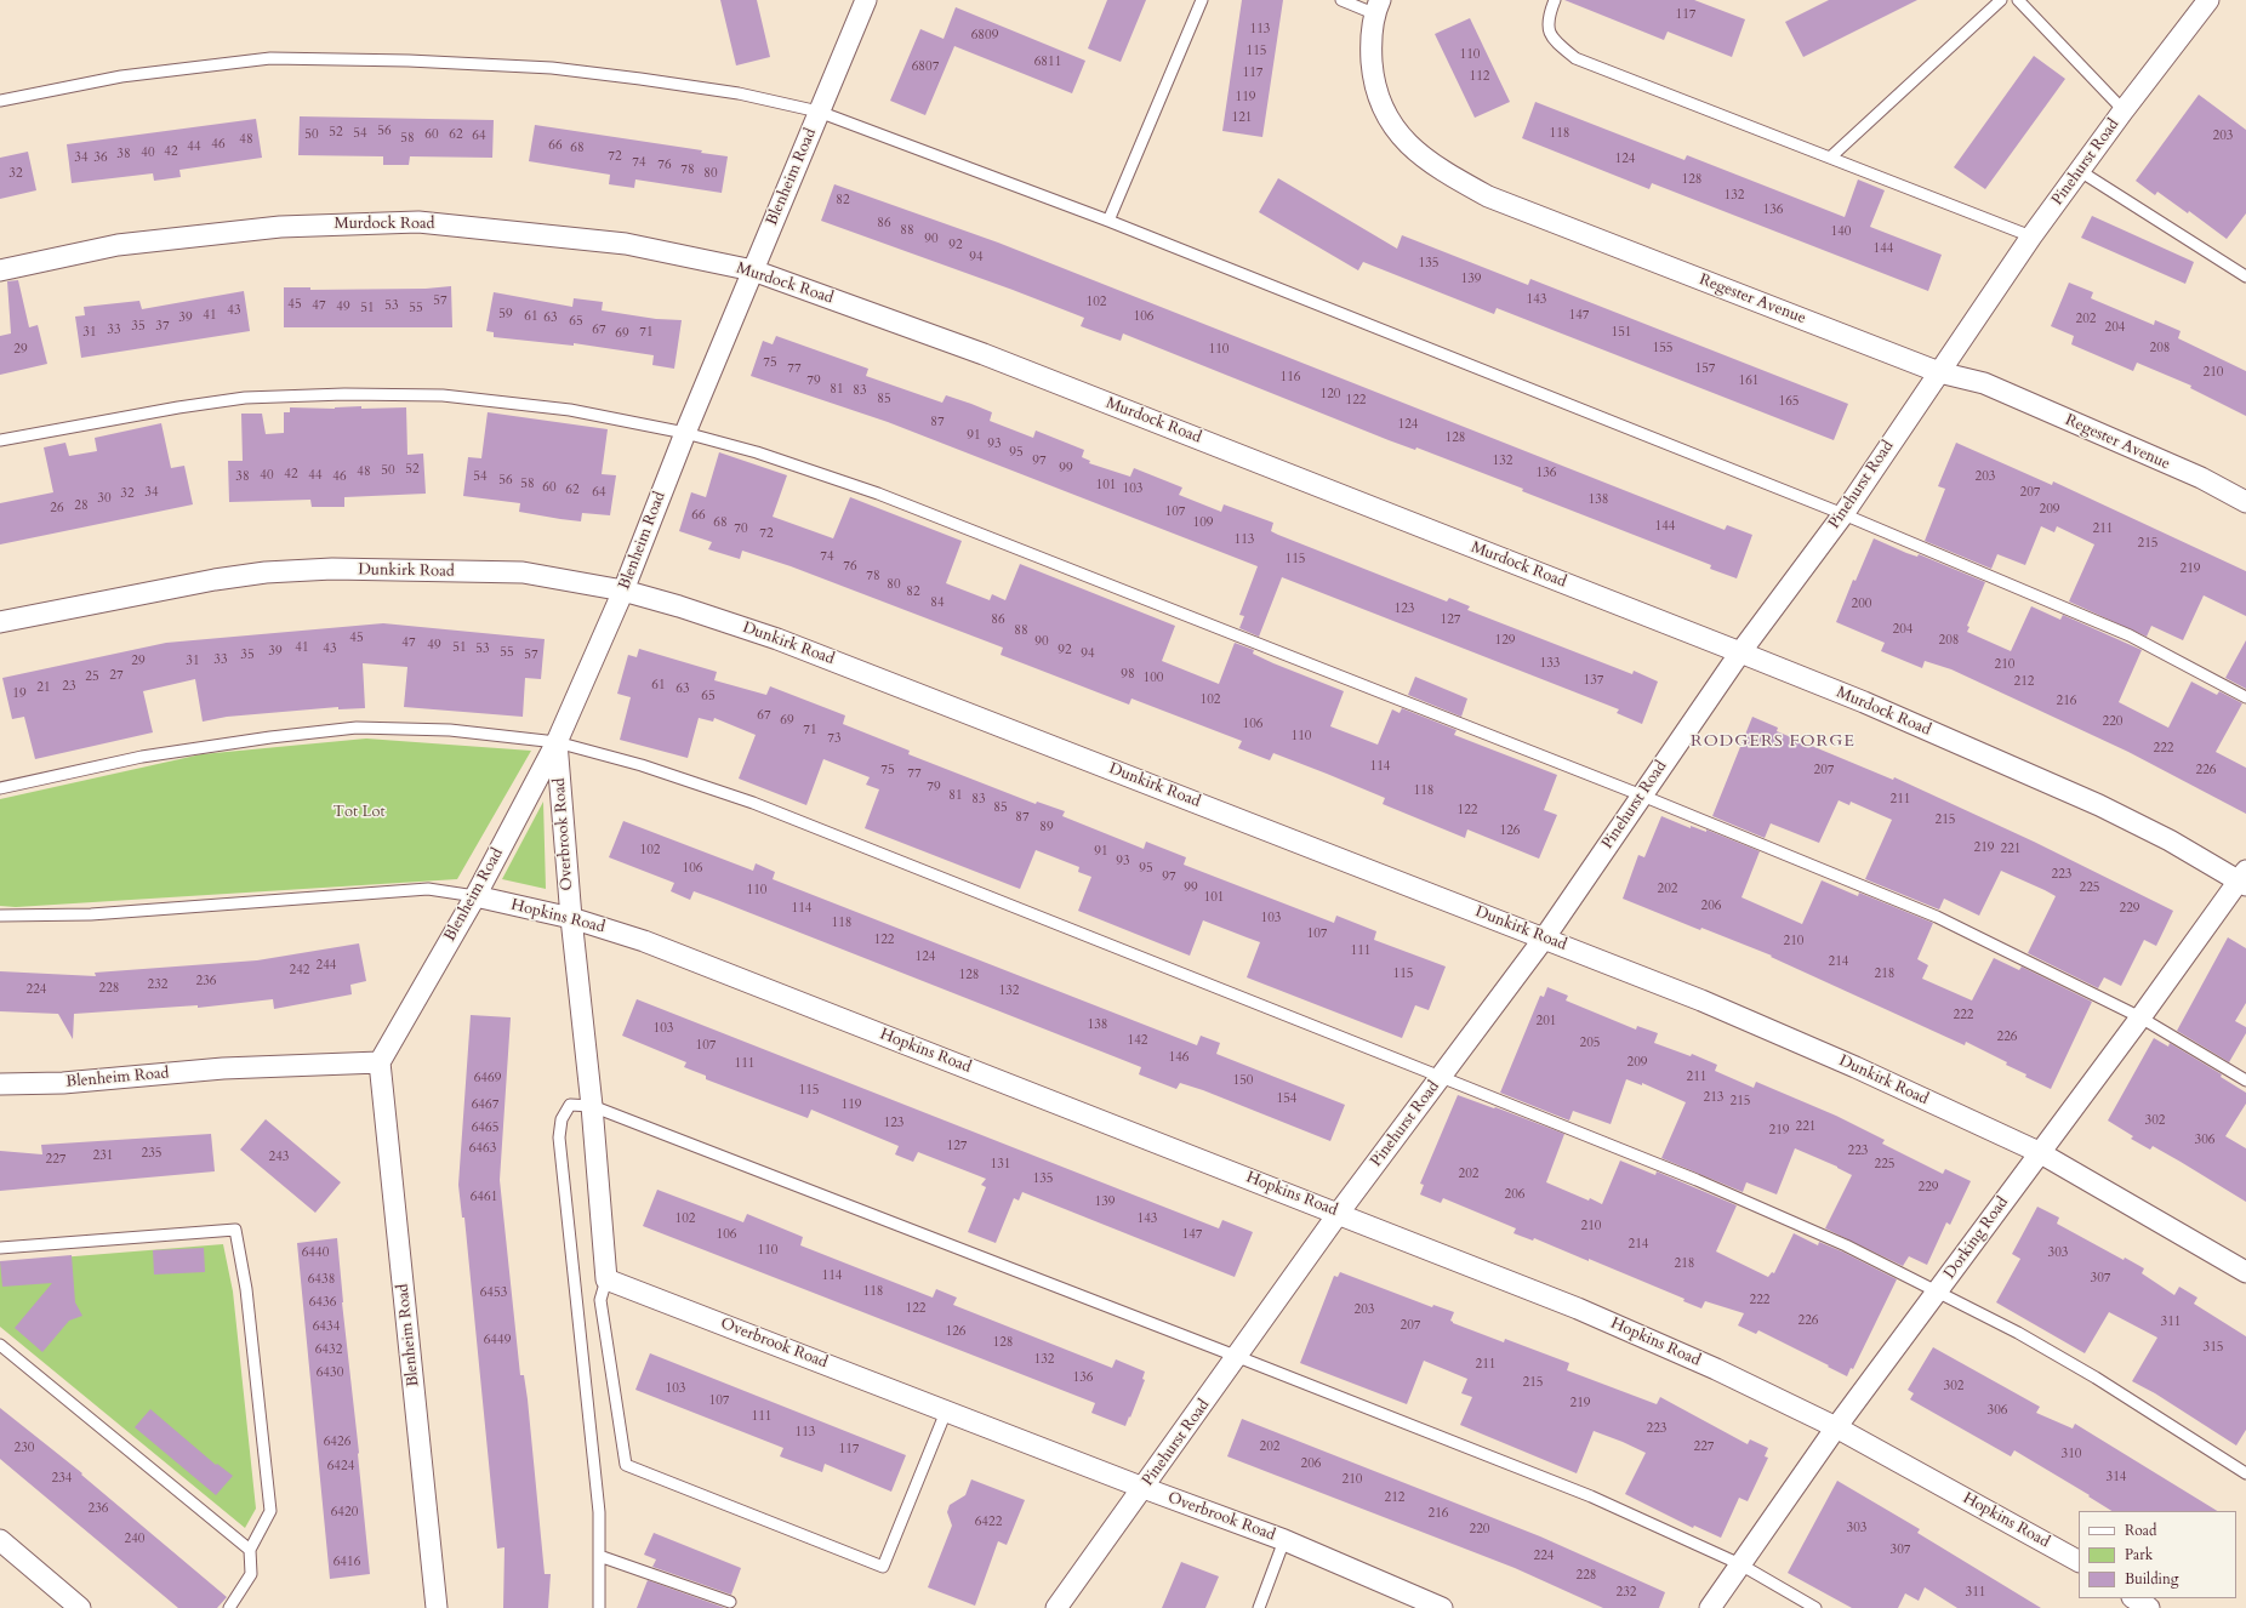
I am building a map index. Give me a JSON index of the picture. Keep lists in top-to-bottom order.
{
  "streets": {
    "street": [
      "Pinehurst Road",
      "Blenheim Road",
      "Murdock Road",
      "Regester Avenue",
      "Dunkirk Road",
      "Overbrook Road",
      "Hopkins Road",
      "Dorking Road"
    ]
  },
  "crossings": [
    ["Pinehurst Road", "Murdock Road"],
    ["Pinehurst Road", "Regester Avenue"],
    ["Pinehurst Road", "Dunkirk Road"],
    ["Pinehurst Road", "Overbrook Road"],
    ["Pinehurst Road", "Hopkins Road"],
    ["Blenheim Road", "Murdock Road"],
    ["Blenheim Road", "Dunkirk Road"],
    ["Blenheim Road", "Overbrook Road"],
    ["Blenheim Road", "Hopkins Road"],
    ["Murdock Road", "Dorking Road"],
    ["Dunkirk Road", "Dorking Road"],
    ["Overbrook Road", "Hopkins Road"],
    ["Hopkins Road", "Dorking Road"]
  ],
  "districts": ["RODGERS FORGE"],
  "parks": ["Tot Lot"],
  "house_numbers": [
    "117",
    "113",
    "6809",
    "115",
    "110",
    "6811",
    "6807",
    "117",
    "112",
    "119",
    "121",
    "56",
    "52",
    "54",
    "118",
    "50",
    "60",
    "62",
    "64",
    "203",
    "58",
    "48",
    "46",
    "66",
    "44",
    "68",
    "42",
    "40",
    "38",
    "72",
    "34",
    "36",
    "124",
    "74",
    "76",
    "78",
    "32",
    "80",
    "128",
    "132",
    "82",
    "136",
    "86",
    "88",
    "140",
    "90",
    "92",
    "144",
    "94",
    "135",
    "139",
    "143",
    "57",
    "102",
    "45",
    "47",
    "53",
    "49",
    "51",
    "55",
    "43",
    "59",
    "41",
    "147",
    "61",
    "106",
    "39",
    "63",
    "202",
    "65",
    "35",
    "37",
    "204",
    "33",
    "67",
    "31",
    "71",
    "151",
    "69",
    "155",
    "208",
    "29",
    "110",
    "75",
    "77",
    "157",
    "210",
    "116",
    "79",
    "161",
    "81",
    "83",
    "120",
    "85",
    "122",
    "165",
    "87",
    "124",
    "91",
    "128",
    "93",
    "95",
    "97",
    "132",
    "99",
    "52",
    "50",
    "48",
    "136",
    "42",
    "40",
    "44",
    "38",
    "46",
    "54",
    "203",
    "56",
    "58",
    "101",
    "60",
    "103",
    "62",
    "34",
    "64",
    "207",
    "32",
    "30",
    "138",
    "28",
    "26",
    "209",
    "107",
    "66",
    "68",
    "109",
    "144",
    "70",
    "211",
    "72",
    "113",
    "215",
    "74",
    "115",
    "76",
    "219",
    "78",
    "80",
    "82",
    "84",
    "200",
    "123",
    "86",
    "127",
    "204",
    "88",
    "45",
    "129",
    "208",
    "90",
    "47",
    "49",
    "41",
    "51",
    "43",
    "53",
    "92",
    "39",
    "55",
    "94",
    "35",
    "57",
    "33",
    "29",
    "31",
    "133",
    "210",
    "98",
    "27",
    "25",
    "100",
    "137",
    "212",
    "61",
    "23",
    "21",
    "63",
    "19",
    "65",
    "102",
    "216",
    "67",
    "69",
    "220",
    "106",
    "71",
    "110",
    "73",
    "222",
    "114",
    "75",
    "207",
    "226",
    "77",
    "79",
    "118",
    "81",
    "83",
    "211",
    "85",
    "122",
    "87",
    "215",
    "89",
    "126",
    "219",
    "221",
    "102",
    "91",
    "93",
    "106",
    "95",
    "223",
    "97",
    "99",
    "225",
    "202",
    "110",
    "101",
    "206",
    "114",
    "229",
    "103",
    "118",
    "107",
    "122",
    "210",
    "111",
    "124",
    "214",
    "244",
    "242",
    "115",
    "218",
    "128",
    "236",
    "232",
    "228",
    "224",
    "132",
    "222",
    "201",
    "138",
    "103",
    "226",
    "142",
    "205",
    "107",
    "146",
    "209",
    "111",
    "211",
    "6469",
    "150",
    "115",
    "213",
    "154",
    "215",
    "6467",
    "119",
    "302",
    "123",
    "221",
    "6465",
    "219",
    "306",
    "127",
    "6463",
    "223",
    "235",
    "231",
    "243",
    "227",
    "131",
    "225",
    "202",
    "135",
    "229",
    "206",
    "6461",
    "139",
    "102",
    "143",
    "210",
    "106",
    "147",
    "214",
    "110",
    "6440",
    "303",
    "218",
    "114",
    "307",
    "6438",
    "118",
    "6453",
    "222",
    "6436",
    "122",
    "203",
    "226",
    "311",
    "207",
    "6434",
    "126",
    "6449",
    "128",
    "315",
    "6432",
    "132",
    "211",
    "6430",
    "136",
    "215",
    "302",
    "103",
    "107",
    "219",
    "306",
    "111",
    "223",
    "113",
    "6426",
    "202",
    "227",
    "230",
    "117",
    "310",
    "206",
    "6424",
    "314",
    "234",
    "210",
    "212",
    "236",
    "6420",
    "216",
    "6422",
    "303",
    "220",
    "240",
    "307",
    "224",
    "6416",
    "228",
    "232",
    "311"
  ],
  "legend": ["Road", "Park", "Building"]
}
